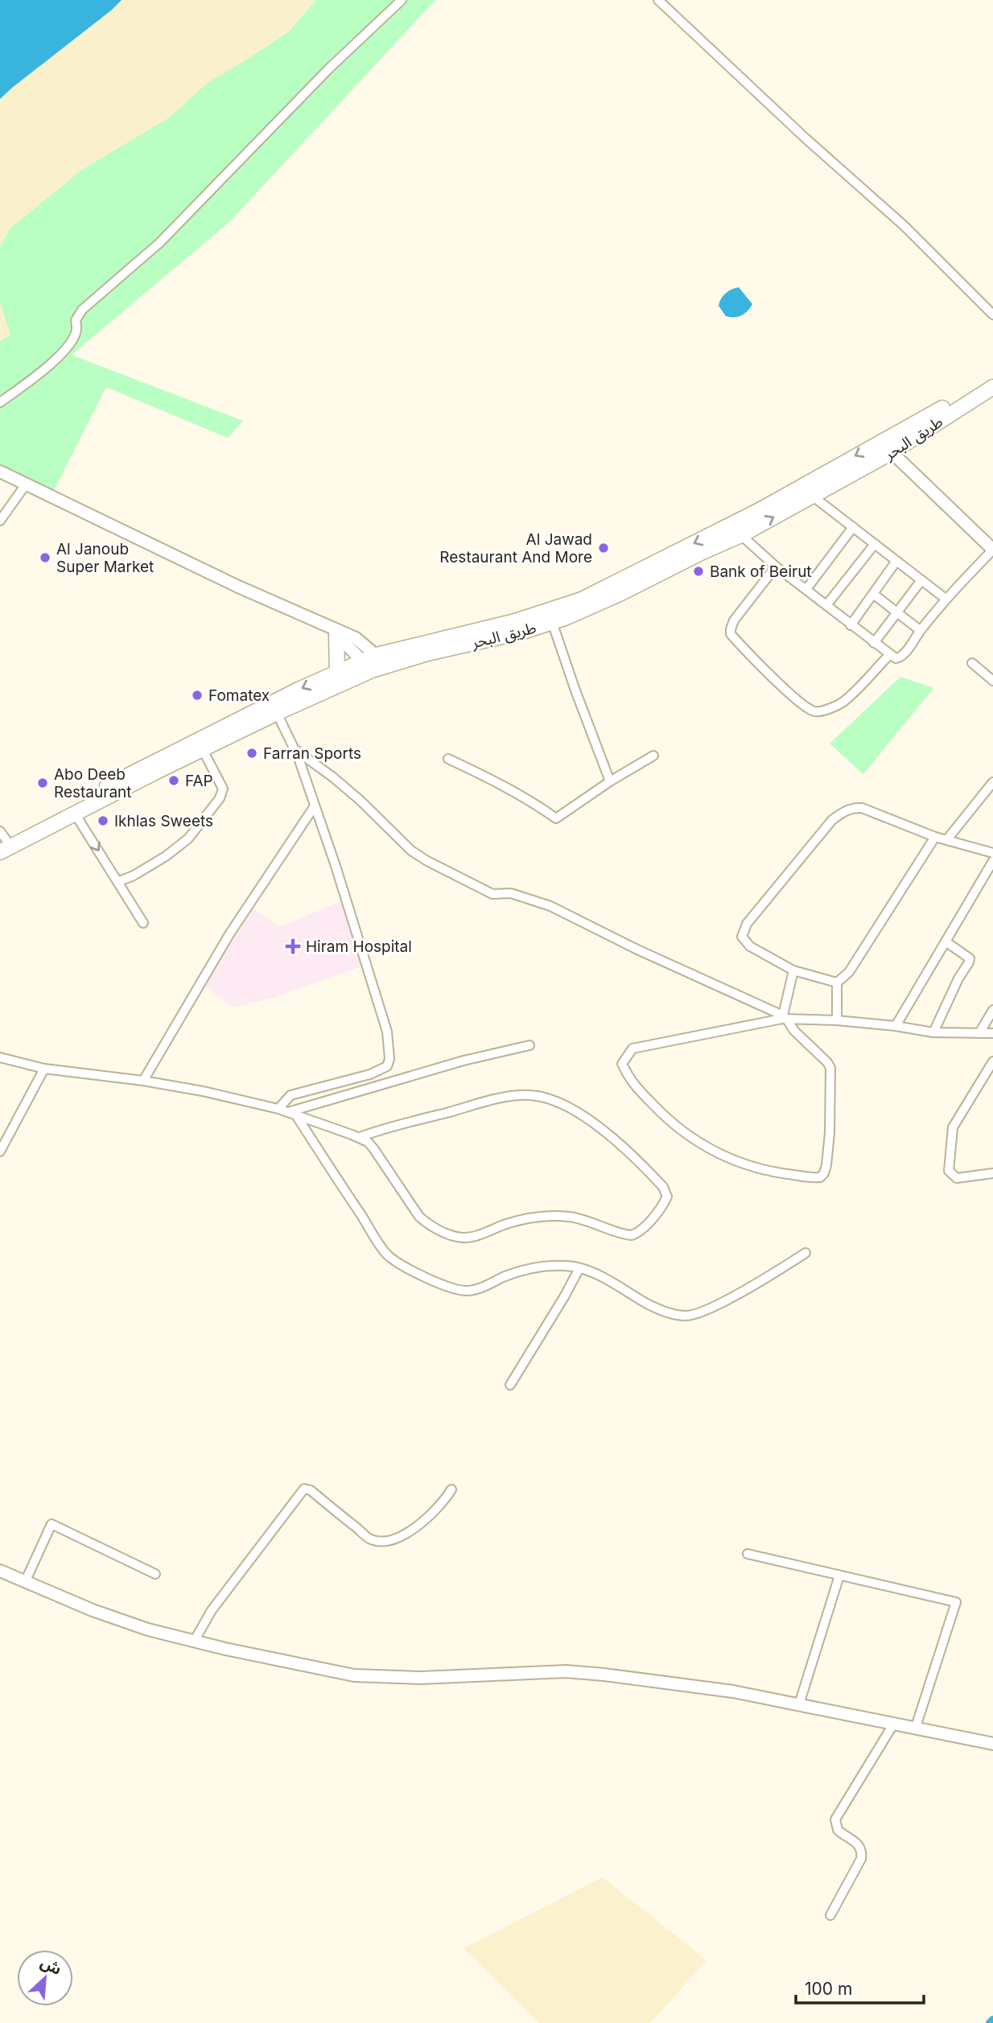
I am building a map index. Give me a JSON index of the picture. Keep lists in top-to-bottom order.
{
  "streets": {
    "highway": ["طريق البحر"]
  },
  "places": {
    "other": [
      "Al Jawad Restaurant And More",
      "Al Janoub Super Market",
      "Bank of Beirut",
      "Fomatex",
      "Farran Sports",
      "FAP",
      "Abo Deeb Restaurant",
      "Ikhlas Sweets"
    ],
    "health": ["Hiram Hospital"]
  },
  "scale_bar": "100 m",
  "north": "top right"
}
